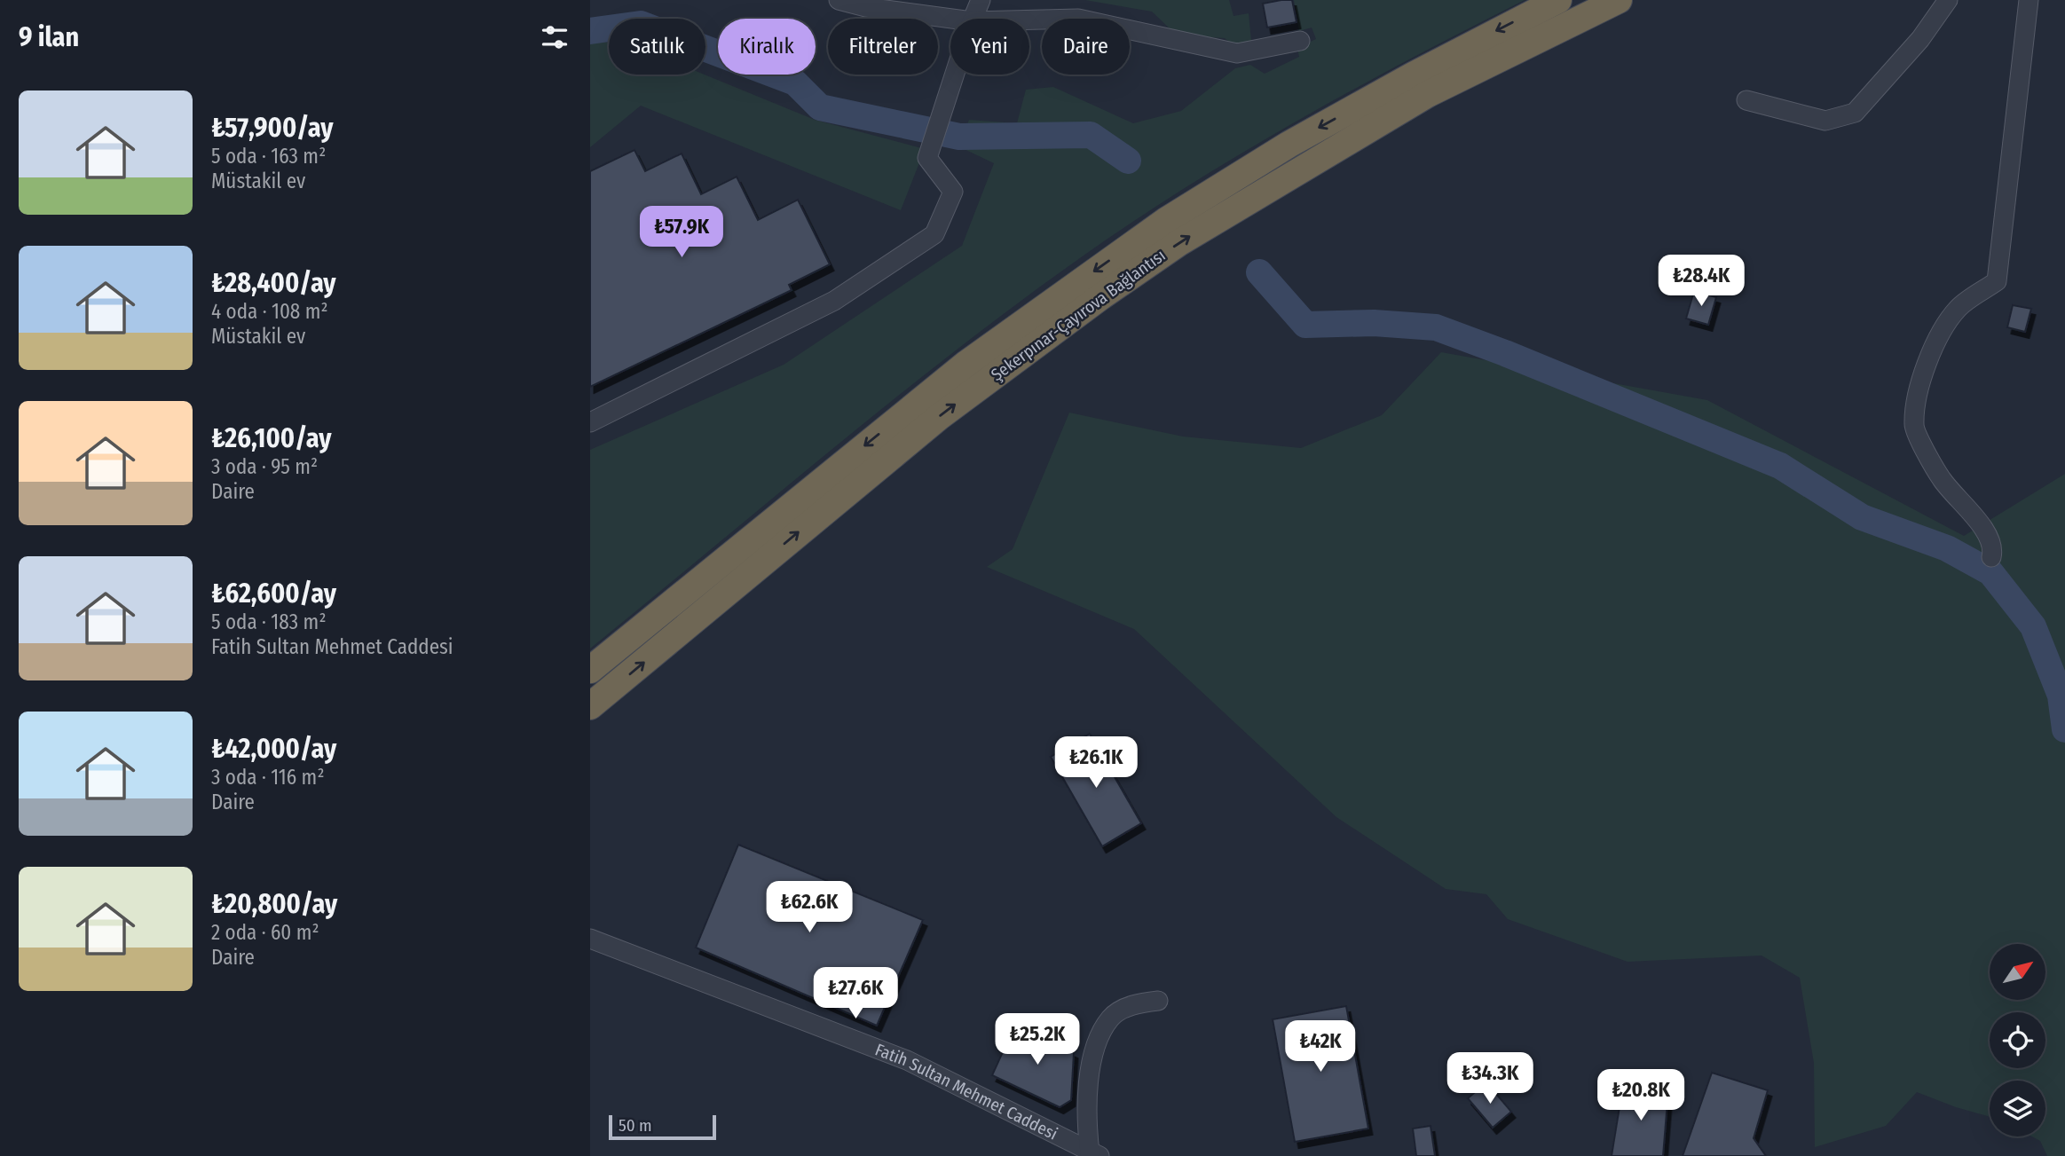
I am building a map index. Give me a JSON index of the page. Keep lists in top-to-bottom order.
{
  "streets": {
    "highway": ["Şekerpınar-Çayırova Bağlantısı"],
    "street": ["Fatih Sultan Mehmet Caddesi"]
  },
  "scale_bar": "50 m",
  "north": "top right",
  "page": {
    "heading": "9 ilan",
    "chip": [
      "Satılık",
      "Kiralık",
      "Filtreler",
      "Yeni",
      "Daire"
    ],
    "list": [
      {
        "name": "₺57,900/ay",
        "note": "5 oda · 163 m² · Müstakil ev"
      },
      {
        "name": "₺28,400/ay",
        "note": "4 oda · 108 m² · Müstakil ev"
      },
      {
        "name": "₺26,100/ay",
        "note": "3 oda · 95 m² · Daire"
      },
      {
        "name": "₺62,600/ay",
        "note": "5 oda · 183 m² · Fatih Sultan Mehmet Caddesi"
      },
      {
        "name": "₺42,000/ay",
        "note": "3 oda · 116 m² · Daire"
      },
      {
        "name": "₺20,800/ay",
        "note": "2 oda · 60 m² · Daire"
      }
    ],
    "price": [
      "₺57.9K",
      "₺28.4K",
      "₺26.1K",
      "₺62.6K",
      "₺27.6K",
      "₺25.2K",
      "₺42K",
      "₺34.3K",
      "₺20.8K"
    ],
    "scale": "50 m"
  }
}
